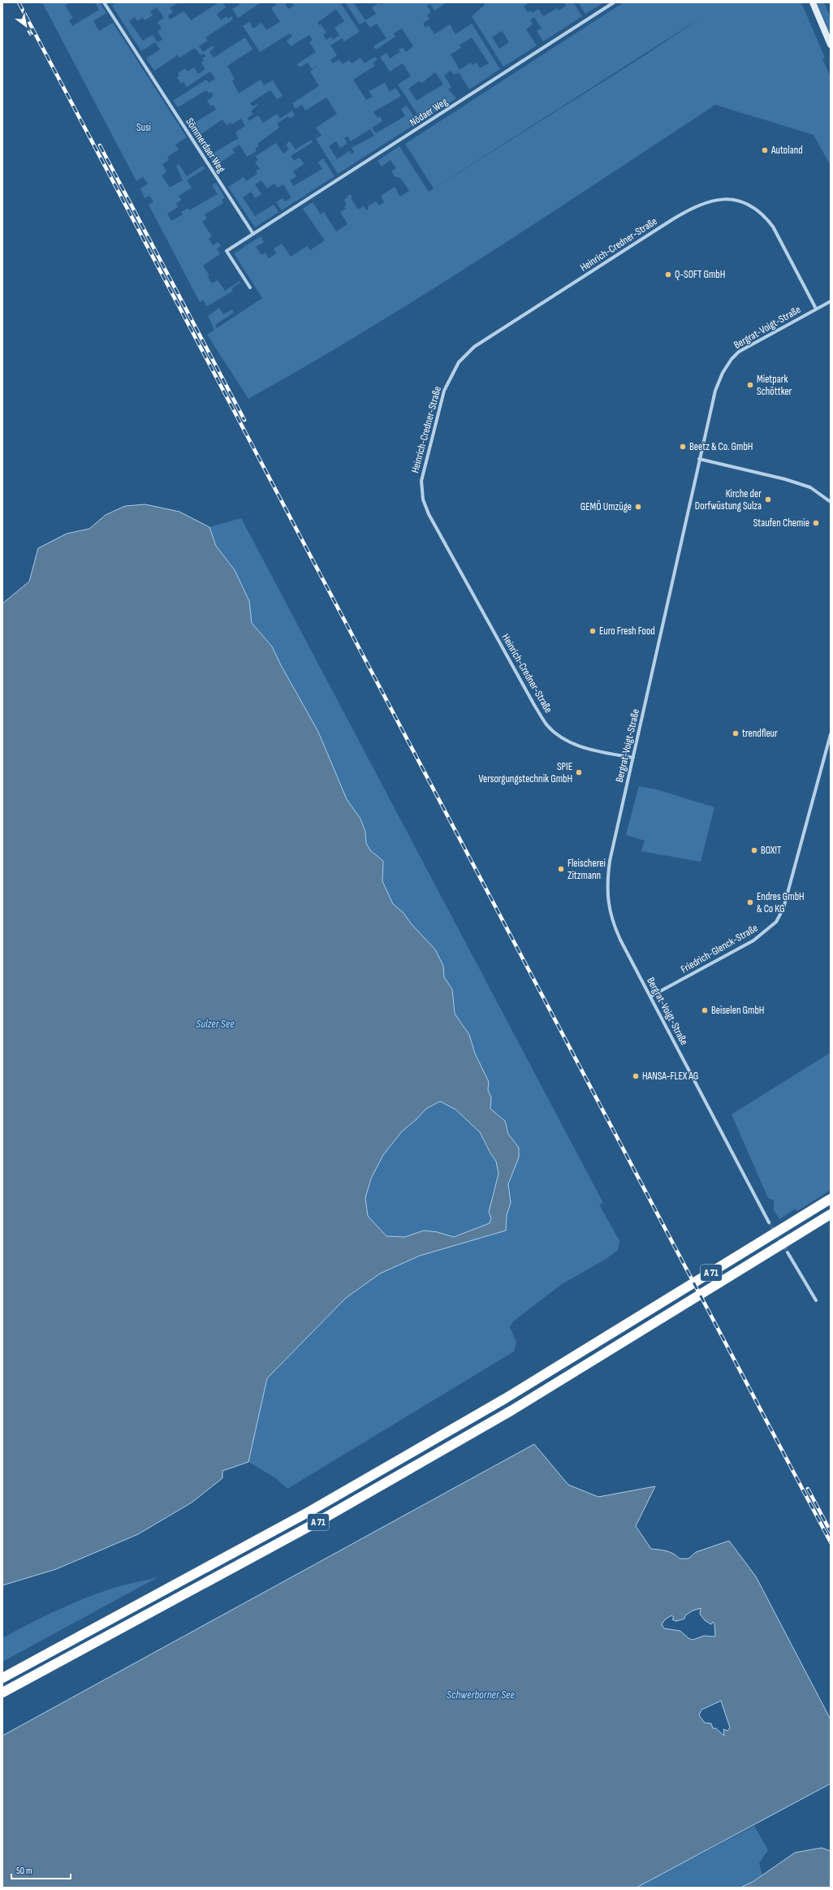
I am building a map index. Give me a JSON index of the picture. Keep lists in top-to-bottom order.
{
  "streets": {
    "highway": ["A 71"],
    "street": [
      "Nödaer Weg",
      "Sömmerdaer Weg",
      "Heinrich-Credner-Straße",
      "Bergrat-Voigt-Straße",
      "Friedrich-Glenck-Straße"
    ]
  },
  "crossings": [
    ["Nödaer Weg", "Sömmerdaer Weg"],
    ["Heinrich-Credner-Straße", "Bergrat-Voigt-Straße"],
    ["Bergrat-Voigt-Straße", "Friedrich-Glenck-Straße"]
  ],
  "water": ["Sulzer See", "Schwerborner See"],
  "parks": ["Susi"],
  "places": [
    "Autoland",
    "Q-SOFT GmbH",
    "Mietpark Schöttker",
    "Beetz & Co. GmbH",
    "Kirche der Dorfwüstung Sulza",
    "GEMÖ Umzüge",
    "Staufen Chemie",
    "Euro Fresh Food",
    "trendfleur",
    "SPIE Versorgungstechnik GmbH",
    "BOX!T",
    "Fleischerei Zitzmann",
    "Endres GmbH & Co KG",
    "Beiselen GmbH",
    "HANSA-FLEX AG"
  ],
  "scale_bar": "50 m",
  "north": "bottom right"
}
